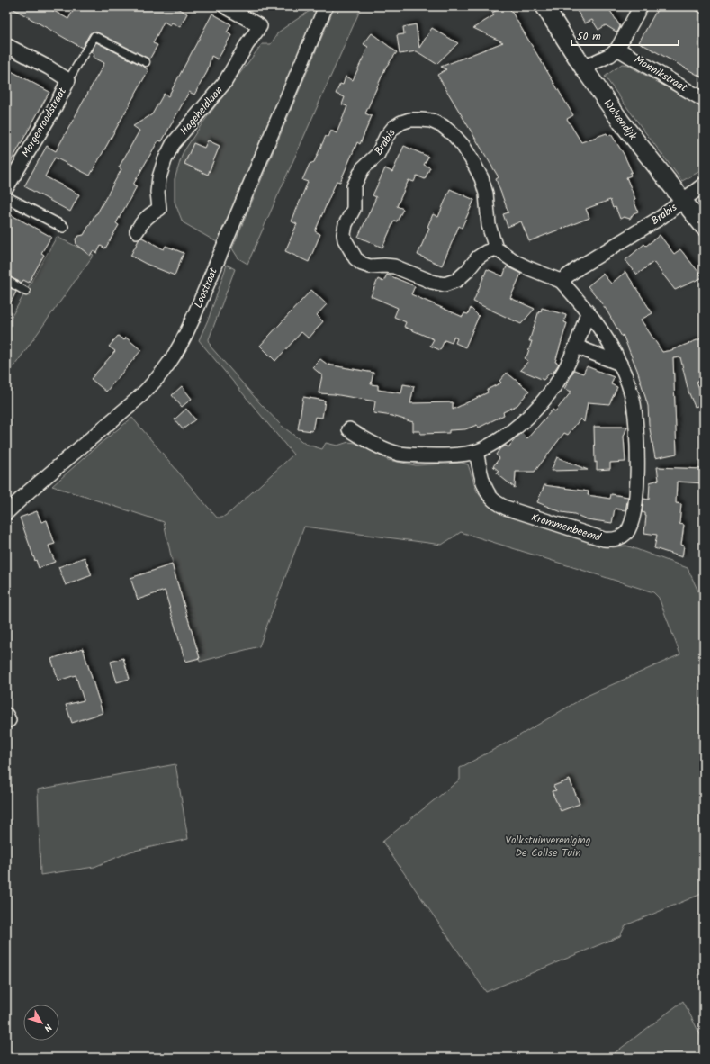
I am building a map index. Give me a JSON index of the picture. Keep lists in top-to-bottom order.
{
  "streets": {
    "street": [
      "Monnikstraat",
      "Hageheldlaan",
      "Wolvendijk",
      "Morgenroodstraat",
      "Brabis",
      "Loostraat",
      "Krommenbeemd"
    ]
  },
  "crossings": [
    ["Wolvendijk", "Brabis"],
    ["Brabis", "Krommenbeemd"]
  ],
  "parks": ["Volkstuinvereniging De Collse Tuin"],
  "scale_bar": "50 m",
  "north": "bottom right"
}
